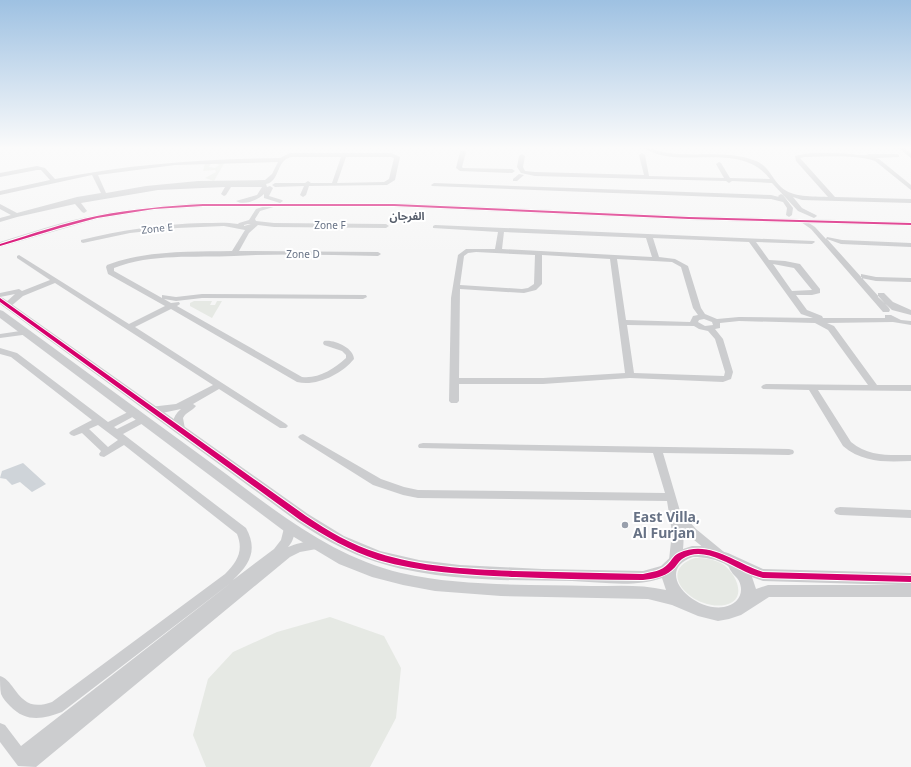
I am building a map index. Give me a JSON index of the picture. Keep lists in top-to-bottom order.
{
  "streets": {
    "street": ["Zone F", "Zone E", "Zone D"]
  },
  "crossings": [
    ["Zone F", "Zone E"]
  ],
  "districts": ["الفرجان"],
  "places": ["East Villa, Al Furjan"]
}
